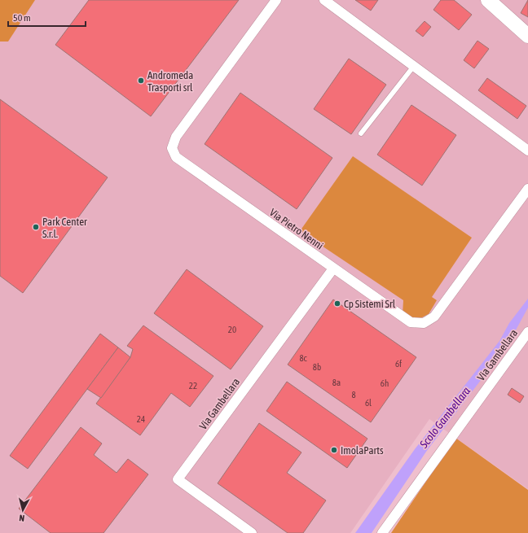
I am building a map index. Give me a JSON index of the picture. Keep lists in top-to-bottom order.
{
  "streets": {
    "street": ["Via Pietro Nenni", "Via Gambellara"]
  },
  "crossings": [
    ["Via Pietro Nenni", "Via Gambellara"]
  ],
  "water": ["Scolo Gambellara"],
  "places": [
    "Andromeda Trasporti srl",
    "Park Center S.r.l.",
    "Cp Sistemi Srl",
    "ImolaParts"
  ],
  "house_numbers": [
    "20",
    "8c",
    "6f",
    "8b",
    "8a",
    "6h",
    "22",
    "8",
    "6l",
    "24"
  ],
  "scale_bar": "50 m",
  "north": "bottom"
}
